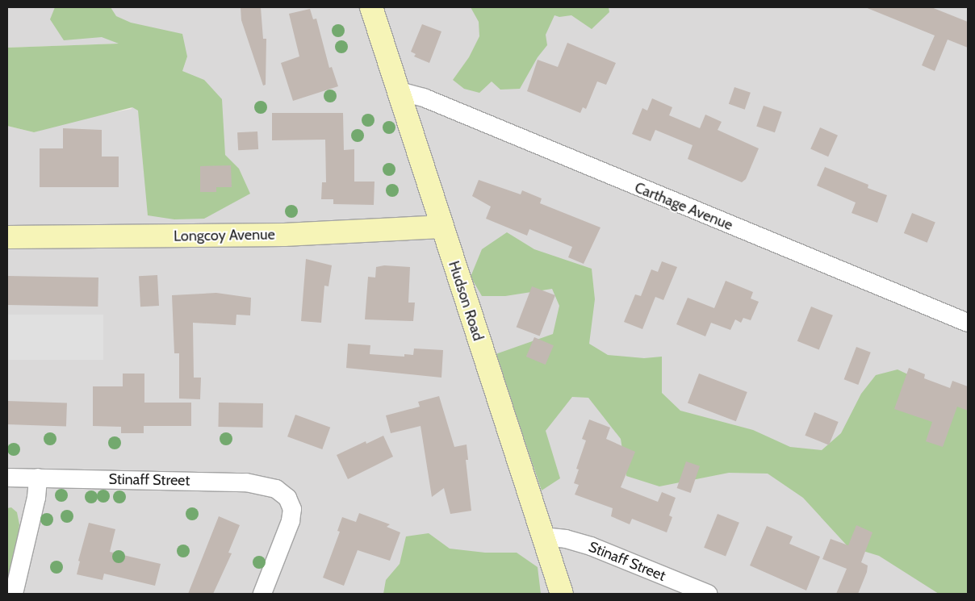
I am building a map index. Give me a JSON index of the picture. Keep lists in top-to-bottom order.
{
  "streets": {
    "street": [
      "Carthage Avenue",
      "Longcoy Avenue",
      "Hudson Road",
      "Stinaff Street"
    ]
  },
  "crossings": [
    ["Carthage Avenue", "Hudson Road"],
    ["Longcoy Avenue", "Hudson Road"],
    ["Hudson Road", "Stinaff Street"]
  ]
}
